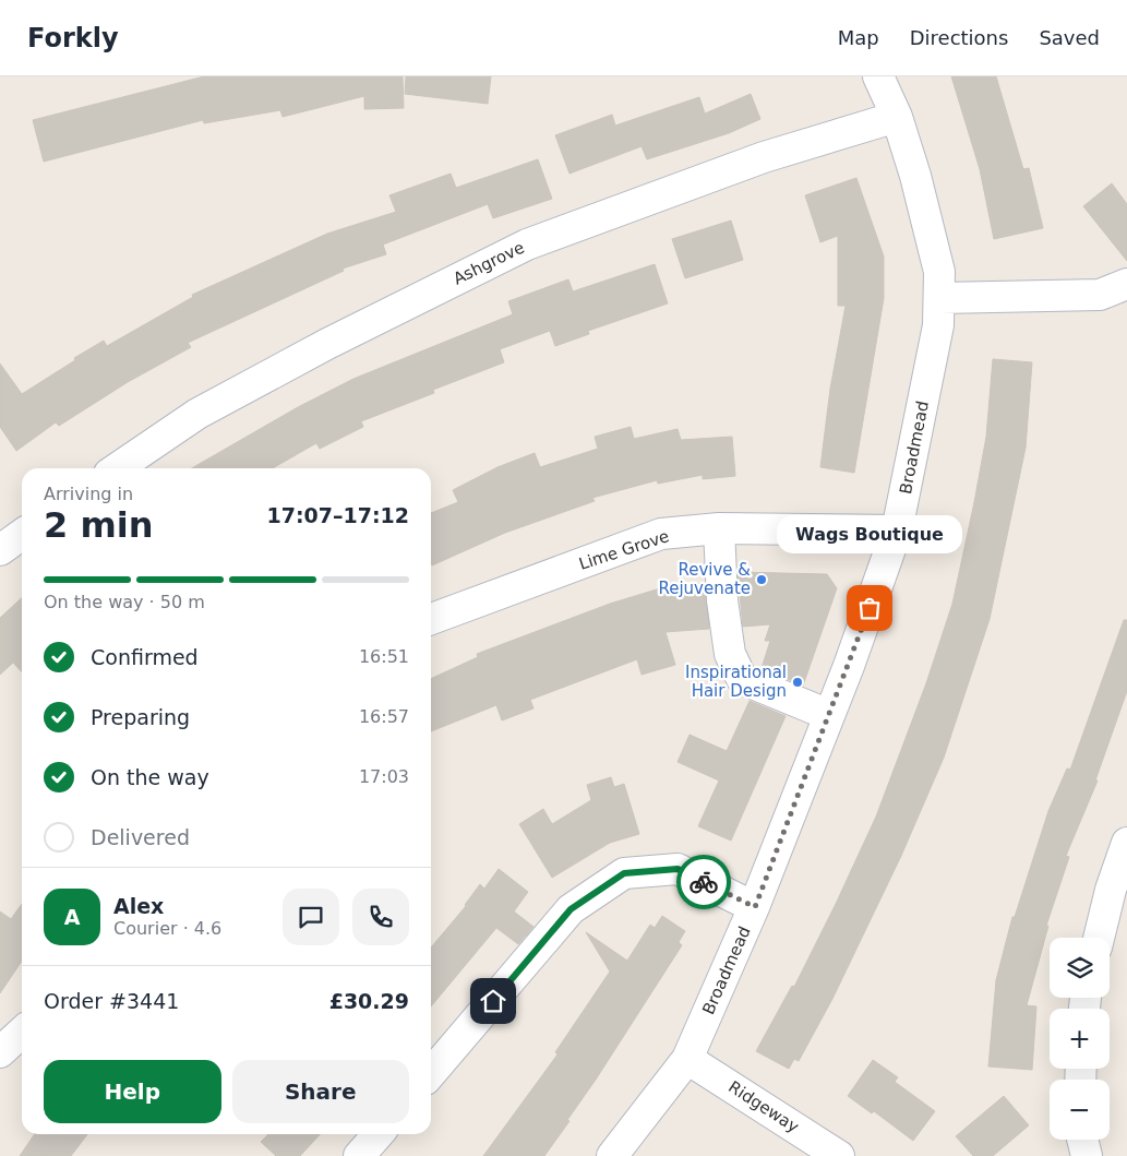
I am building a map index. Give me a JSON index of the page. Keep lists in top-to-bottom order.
{
  "streets": {
    "street": [
      "Ashgrove",
      "Broadmead",
      "Lime Grove",
      "Ridgeway"
    ]
  },
  "crossings": [
    ["Ashgrove", "Broadmead"],
    ["Broadmead", "Lime Grove"],
    ["Broadmead", "Ridgeway"]
  ],
  "places": ["Revive & Rejuvenate", "Wags Boutique", "Inspirational Hair Design"],
  "page": {
    "header": "Forkly",
    "nav": ["Map", "Directions", "Saved"],
    "heading": ["2 min", "Arriving in", "17:07–17:12"],
    "panel": [
      "Alex",
      "Courier · 4.6",
      "Order #3441",
      "£30.29"
    ],
    "bubble": "Wags Boutique",
    "bar": "On the way · 50 m",
    "list": [
      ["Confirmed", "16:51"],
      ["Preparing", "16:57"],
      ["On the way", "17:03"],
      "Delivered"
    ],
    "round": "A",
    "map_buttons": ["+", "−"],
    "buttons": ["Help", "Share"]
  }
}
